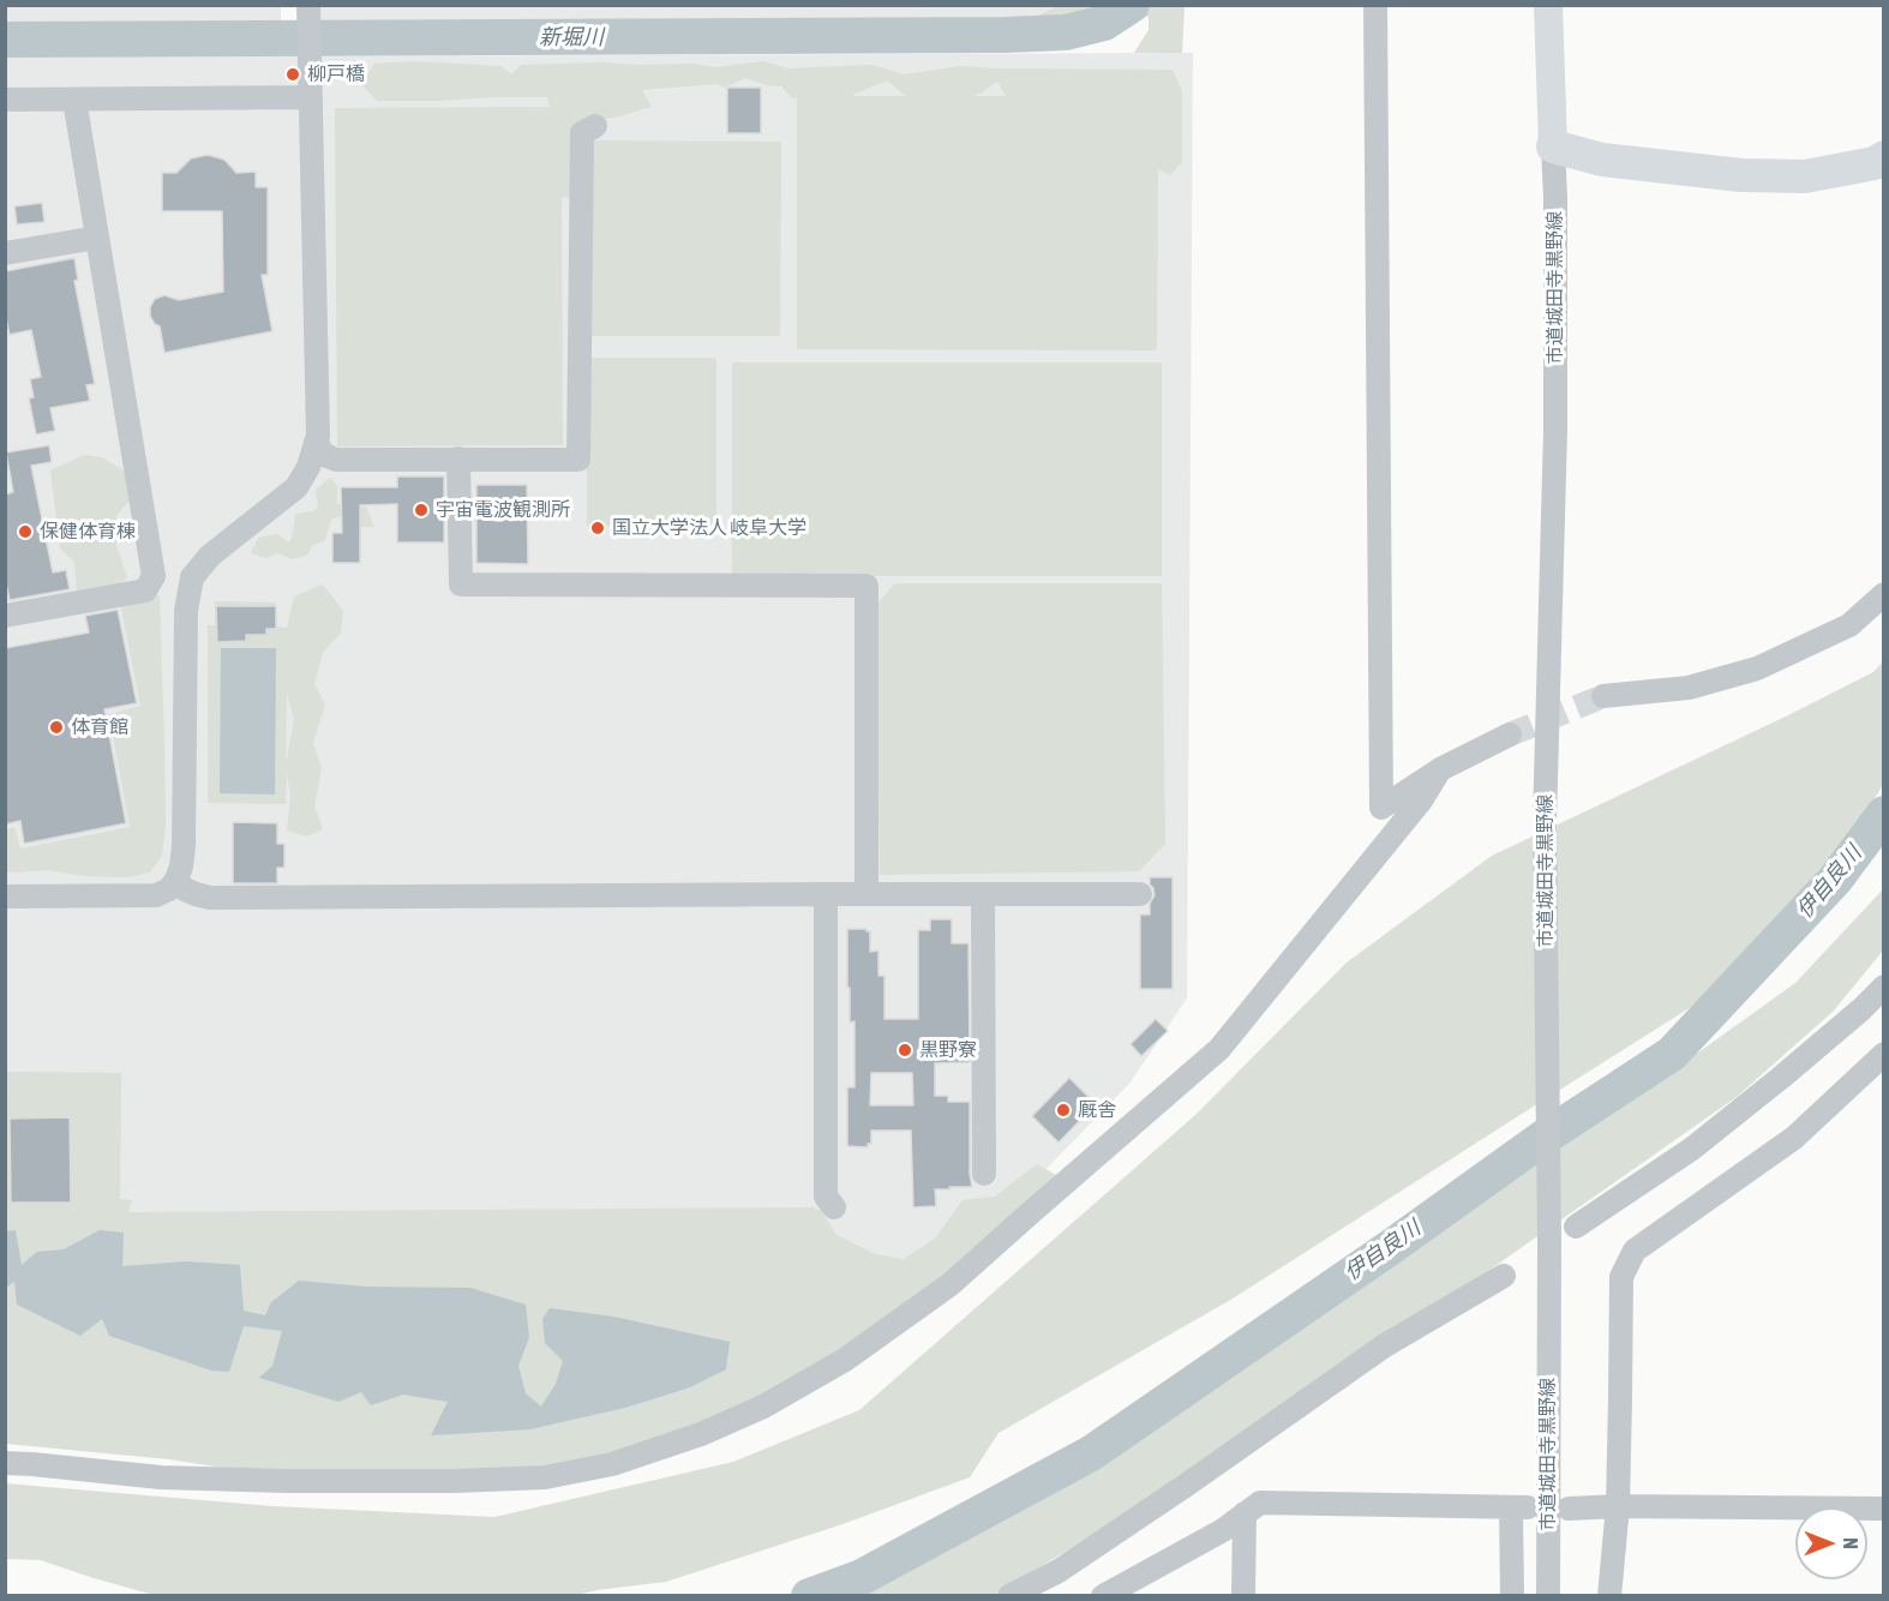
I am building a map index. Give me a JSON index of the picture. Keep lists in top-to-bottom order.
{
  "streets": {
    "street": ["市道城田寺黒野線"]
  },
  "water": ["新堀川", "伊自良川"],
  "places": [
    "柳戸橋",
    "宇宙電波観測所",
    "国立大学法人 岐阜大学",
    "保健体育棟",
    "体育館",
    "黒野寮",
    "厩舎"
  ],
  "north": "right"
}
